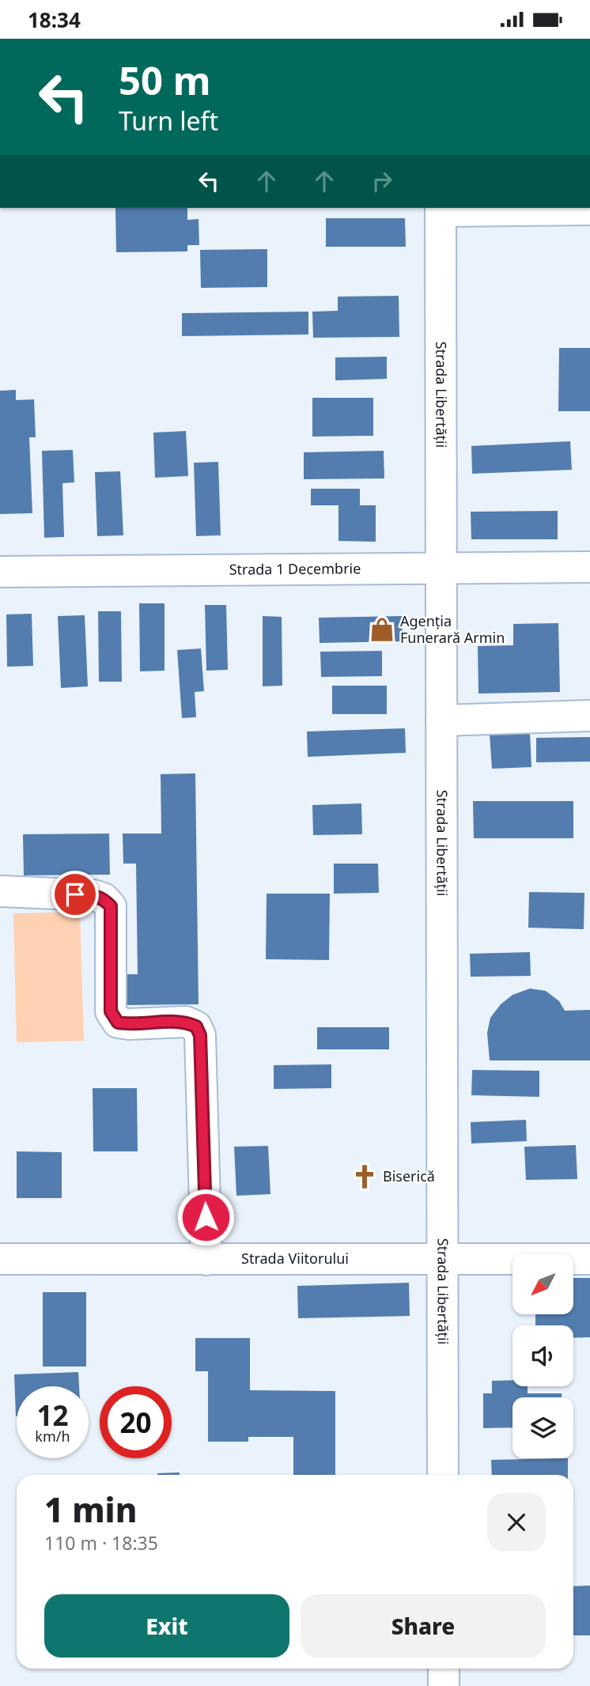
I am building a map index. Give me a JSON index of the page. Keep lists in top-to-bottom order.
{
  "streets": {
    "street": ["Strada Libertății", "Strada 1 Decembrie", "Strada Viitorului"]
  },
  "crossings": [
    ["Strada Libertății", "Strada 1 Decembrie"],
    ["Strada Libertății", "Strada Viitorului"]
  ],
  "places": {
    "shop": ["Agenția Funerară Armin"],
    "church": ["Biserică"]
  },
  "north": "bottom left",
  "page": {
    "status": "18:34",
    "turn": ["50 m", "Turn left"],
    "speed": "12 km/h",
    "limit": "20",
    "heading": ["1 min", "110 m · 18:35"],
    "buttons": ["Exit", "Share"]
  }
}
